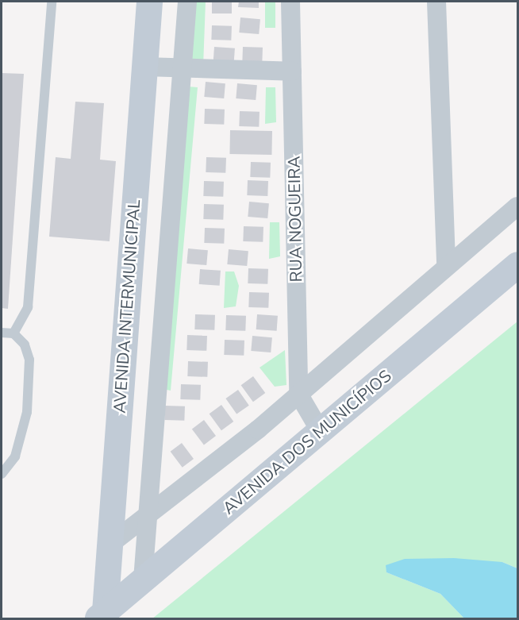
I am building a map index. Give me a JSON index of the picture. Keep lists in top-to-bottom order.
{
  "streets": {
    "street": ["RUA NOGUEIRA", "AVENIDA INTERMUNICIPAL", "AVENIDA DOS MUNICÍPIOS"]
  },
  "crossings": [
    ["RUA NOGUEIRA", "AVENIDA DOS MUNICÍPIOS"],
    ["AVENIDA INTERMUNICIPAL", "AVENIDA DOS MUNICÍPIOS"]
  ]
}
